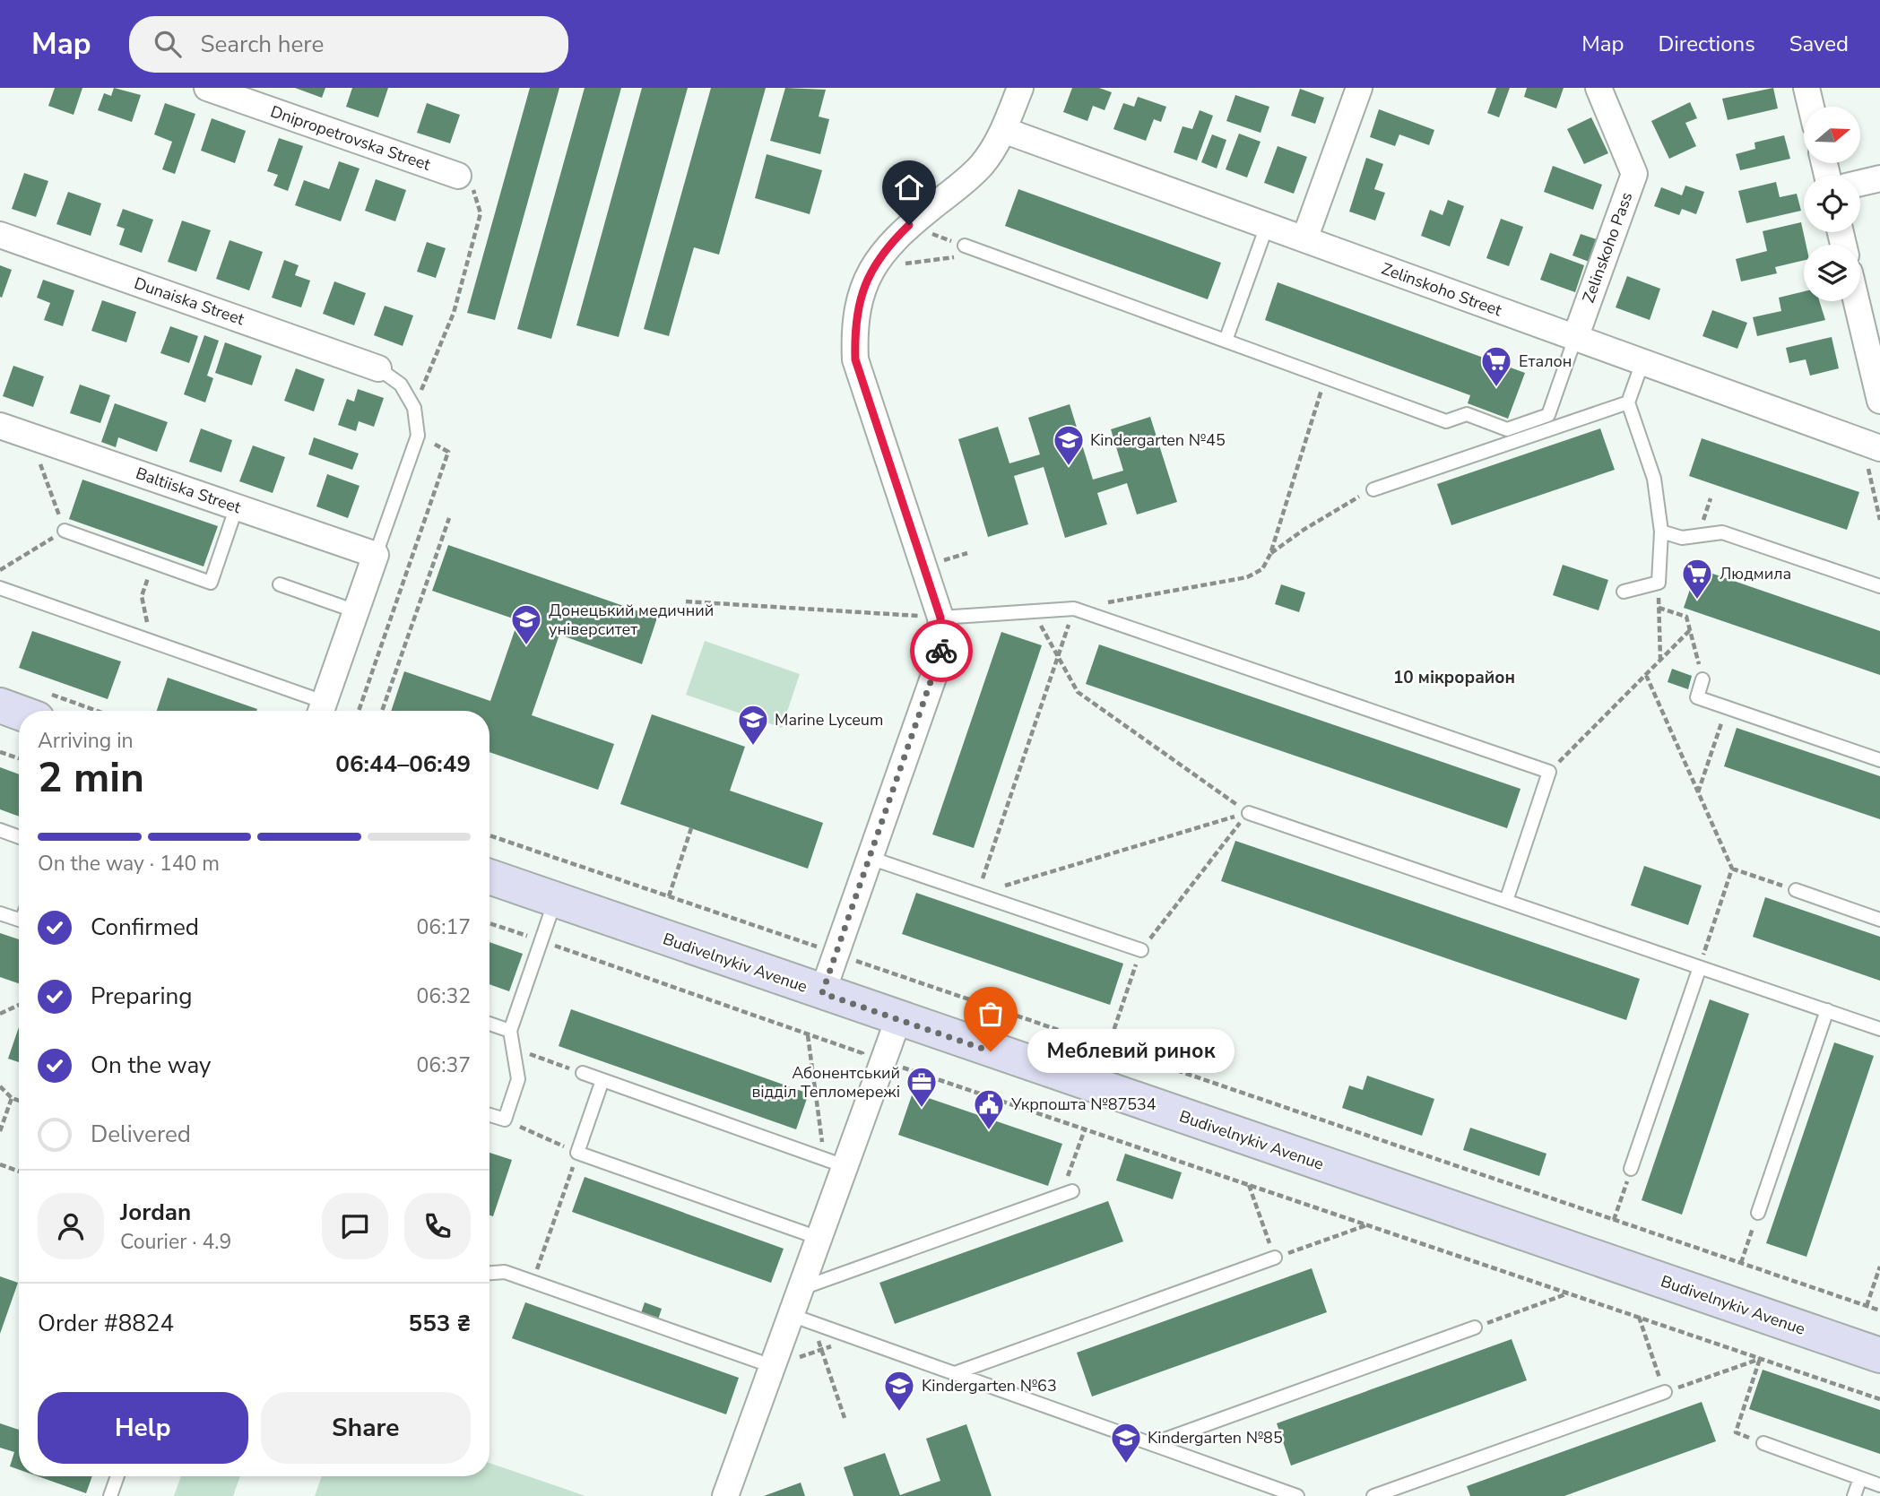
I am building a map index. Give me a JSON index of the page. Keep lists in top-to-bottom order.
{
  "streets": {
    "main road": ["Budivelnykiv Avenue"],
    "street": [
      "Dnipropetrovska Street",
      "Zelinskoho Pass",
      "Zelinskoho Street",
      "Dunaiska Street",
      "Baltiiska Street"
    ]
  },
  "crossings": [
    ["Zelinskoho Pass", "Zelinskoho Street"]
  ],
  "districts": ["10 мікрорайон"],
  "places": {
    "supermarket": ["Еталон", "Людмила"],
    "school or university": [
      "Kindergarten №45",
      "Донецький медичний університет",
      "Marine Lyceum",
      "Kindergarten №63",
      "Kindergarten №85"
    ],
    "other": ["Меблевий ринок"],
    "office": ["Абонентський відділ Тепломережі"],
    "public building": ["Укрпошта №87534"]
  },
  "north": "right",
  "page": {
    "header": "Map",
    "search": "Search here",
    "nav": ["Map", "Directions", "Saved"],
    "heading": ["2 min", "Arriving in", "06:44–06:49"],
    "panel": [
      "Jordan",
      "Courier · 4.9",
      "Order #8824",
      "553 ₴"
    ],
    "bar": "On the way · 140 m",
    "list": [
      ["Confirmed", "06:17"],
      ["Preparing", "06:32"],
      ["On the way", "06:37"],
      "Delivered"
    ],
    "bubble": "Меблевий ринок",
    "buttons": ["Help", "Share"]
  }
}
